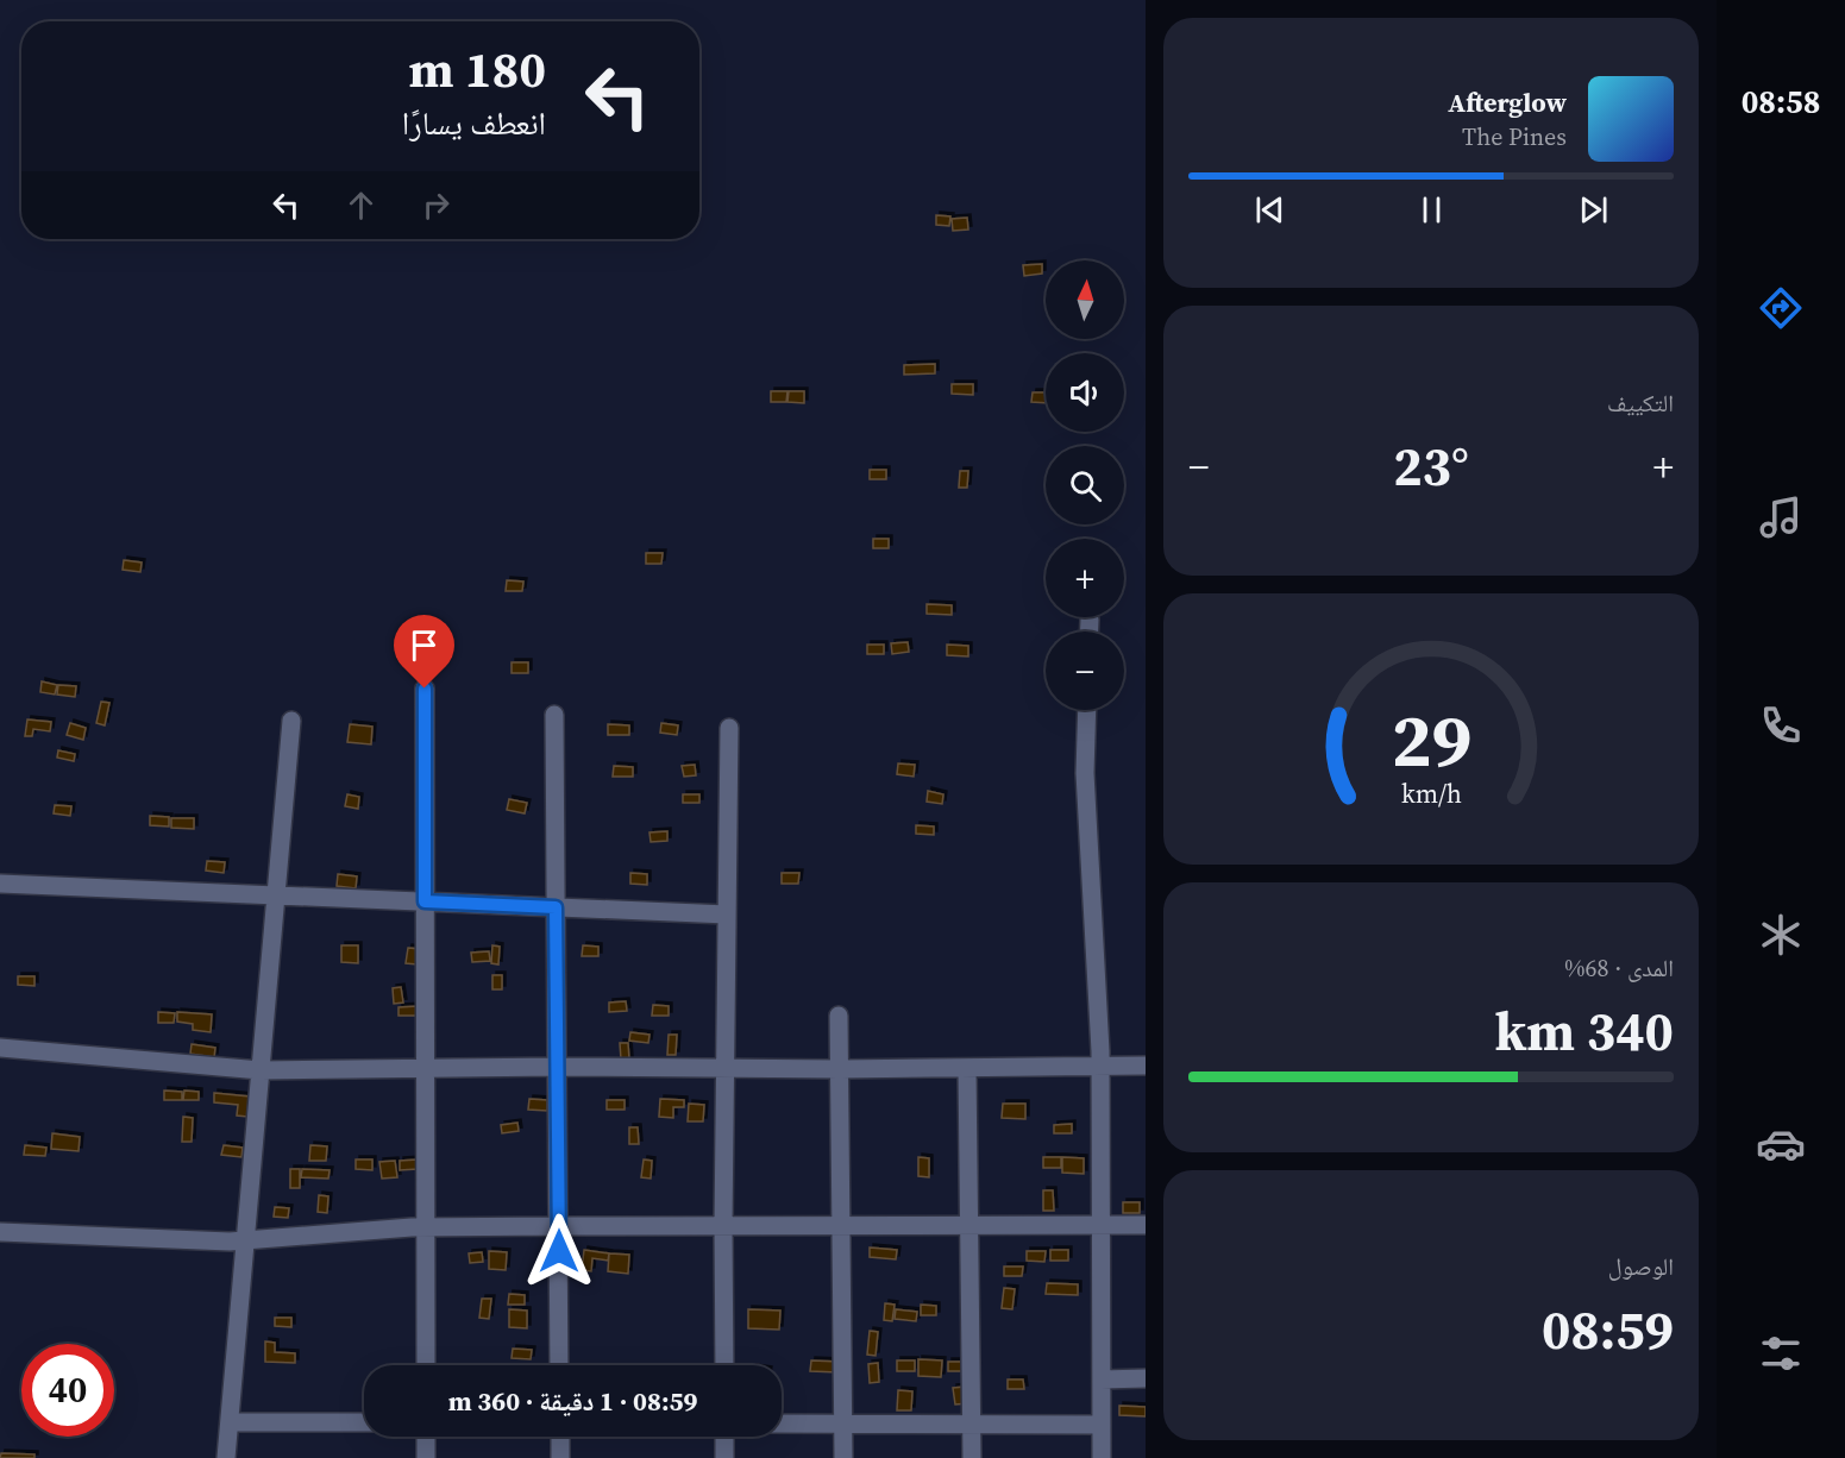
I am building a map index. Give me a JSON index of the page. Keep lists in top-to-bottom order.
{
  "north": "top",
  "page": {
    "tabs": "08:58",
    "turn": ["180 m", "انعطف يسارًا"],
    "song": ["Afterglow", "The Pines"],
    "map_buttons": ["+", "−"],
    "tile": [
      "التكييف",
      ["المدى · 68%", "340 km"],
      ["الوصول", "08:59"]
    ],
    "heat": ["−", "23°", "+"],
    "limit": "40",
    "trip": "08:59 · 1 دقيقة · 360 m",
    "gauge": ["29", "km/h"]
  }
}
